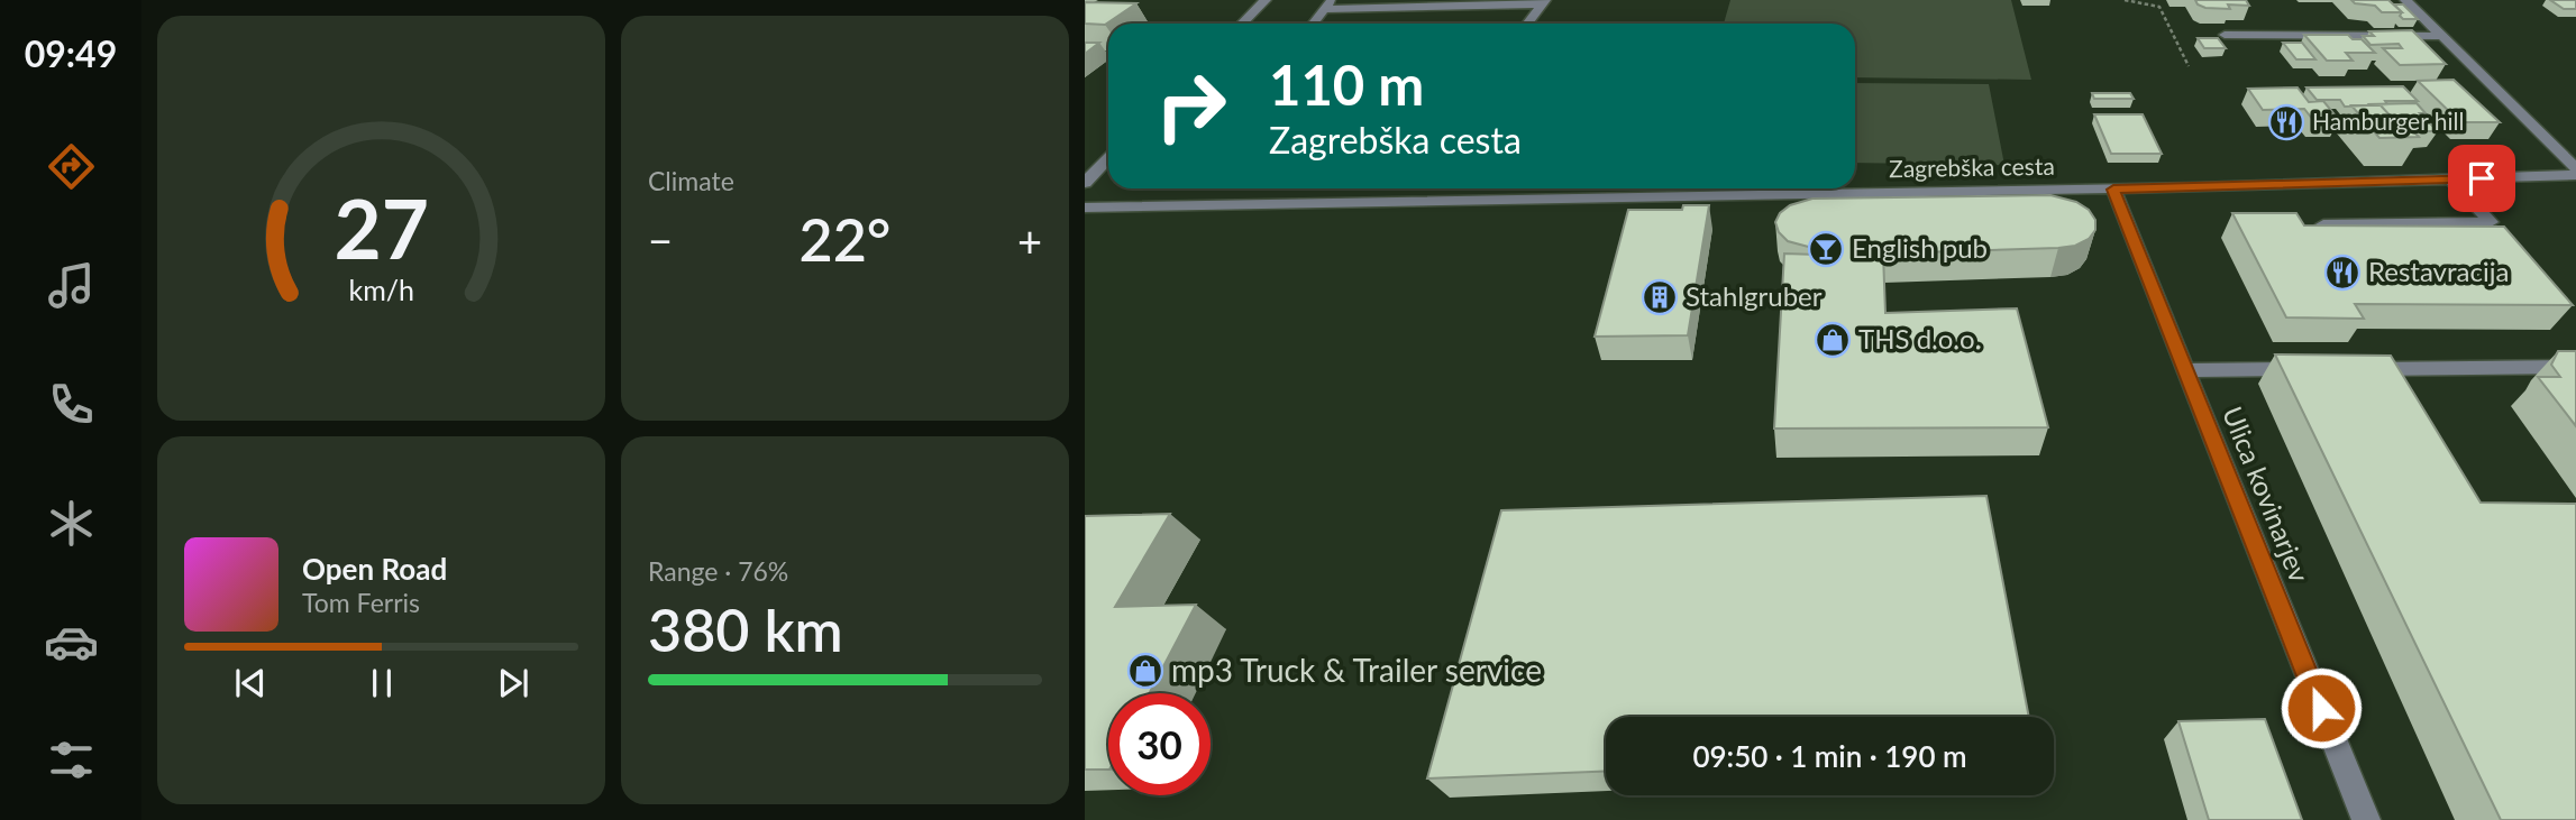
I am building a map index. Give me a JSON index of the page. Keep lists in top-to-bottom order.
{
  "streets": {
    "street": ["Zagrebška cesta", "Ulica kovinarjev"]
  },
  "crossings": [
    ["Zagrebška cesta", "Ulica kovinarjev"]
  ],
  "places": {
    "restaurant": ["Hamburger hill", "Restavracija"],
    "bar": ["English pub"],
    "building": ["Stahlgruber"],
    "shop": ["THS d.o.o.", "mp3 Truck & Trailer service"]
  },
  "page": {
    "tabs": "09:49",
    "tile": [
      "Climate",
      ["Range · 76%", "380 km"]
    ],
    "turn": ["110 m", "Zagrebška cesta"],
    "heat": ["−", "22°", "+"],
    "song": ["Open Road", "Tom Ferris"],
    "limit": "30",
    "trip": "09:50 · 1 min · 190 m",
    "gauge": ["27", "km/h"]
  }
}
